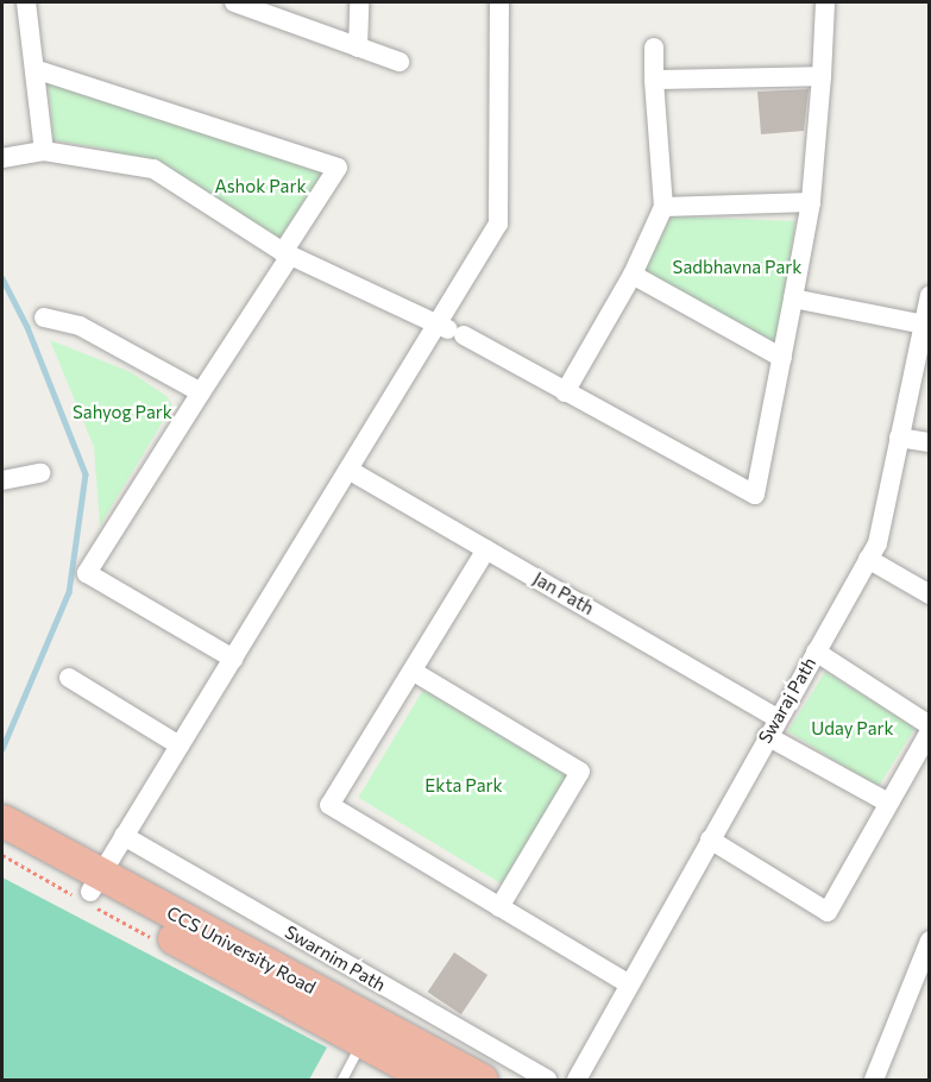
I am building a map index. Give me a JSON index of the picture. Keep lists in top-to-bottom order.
{
  "streets": {
    "highway": ["CCS University Road"],
    "street": ["Jan Path", "Swaraj Path", "Swarnim Path"]
  },
  "crossings": [
    ["Jan Path", "Swaraj Path"]
  ],
  "parks": [
    "Ashok Park",
    "Sadbhavna Park",
    "Sahyog Park",
    "Uday Park",
    "Ekta Park"
  ]
}
